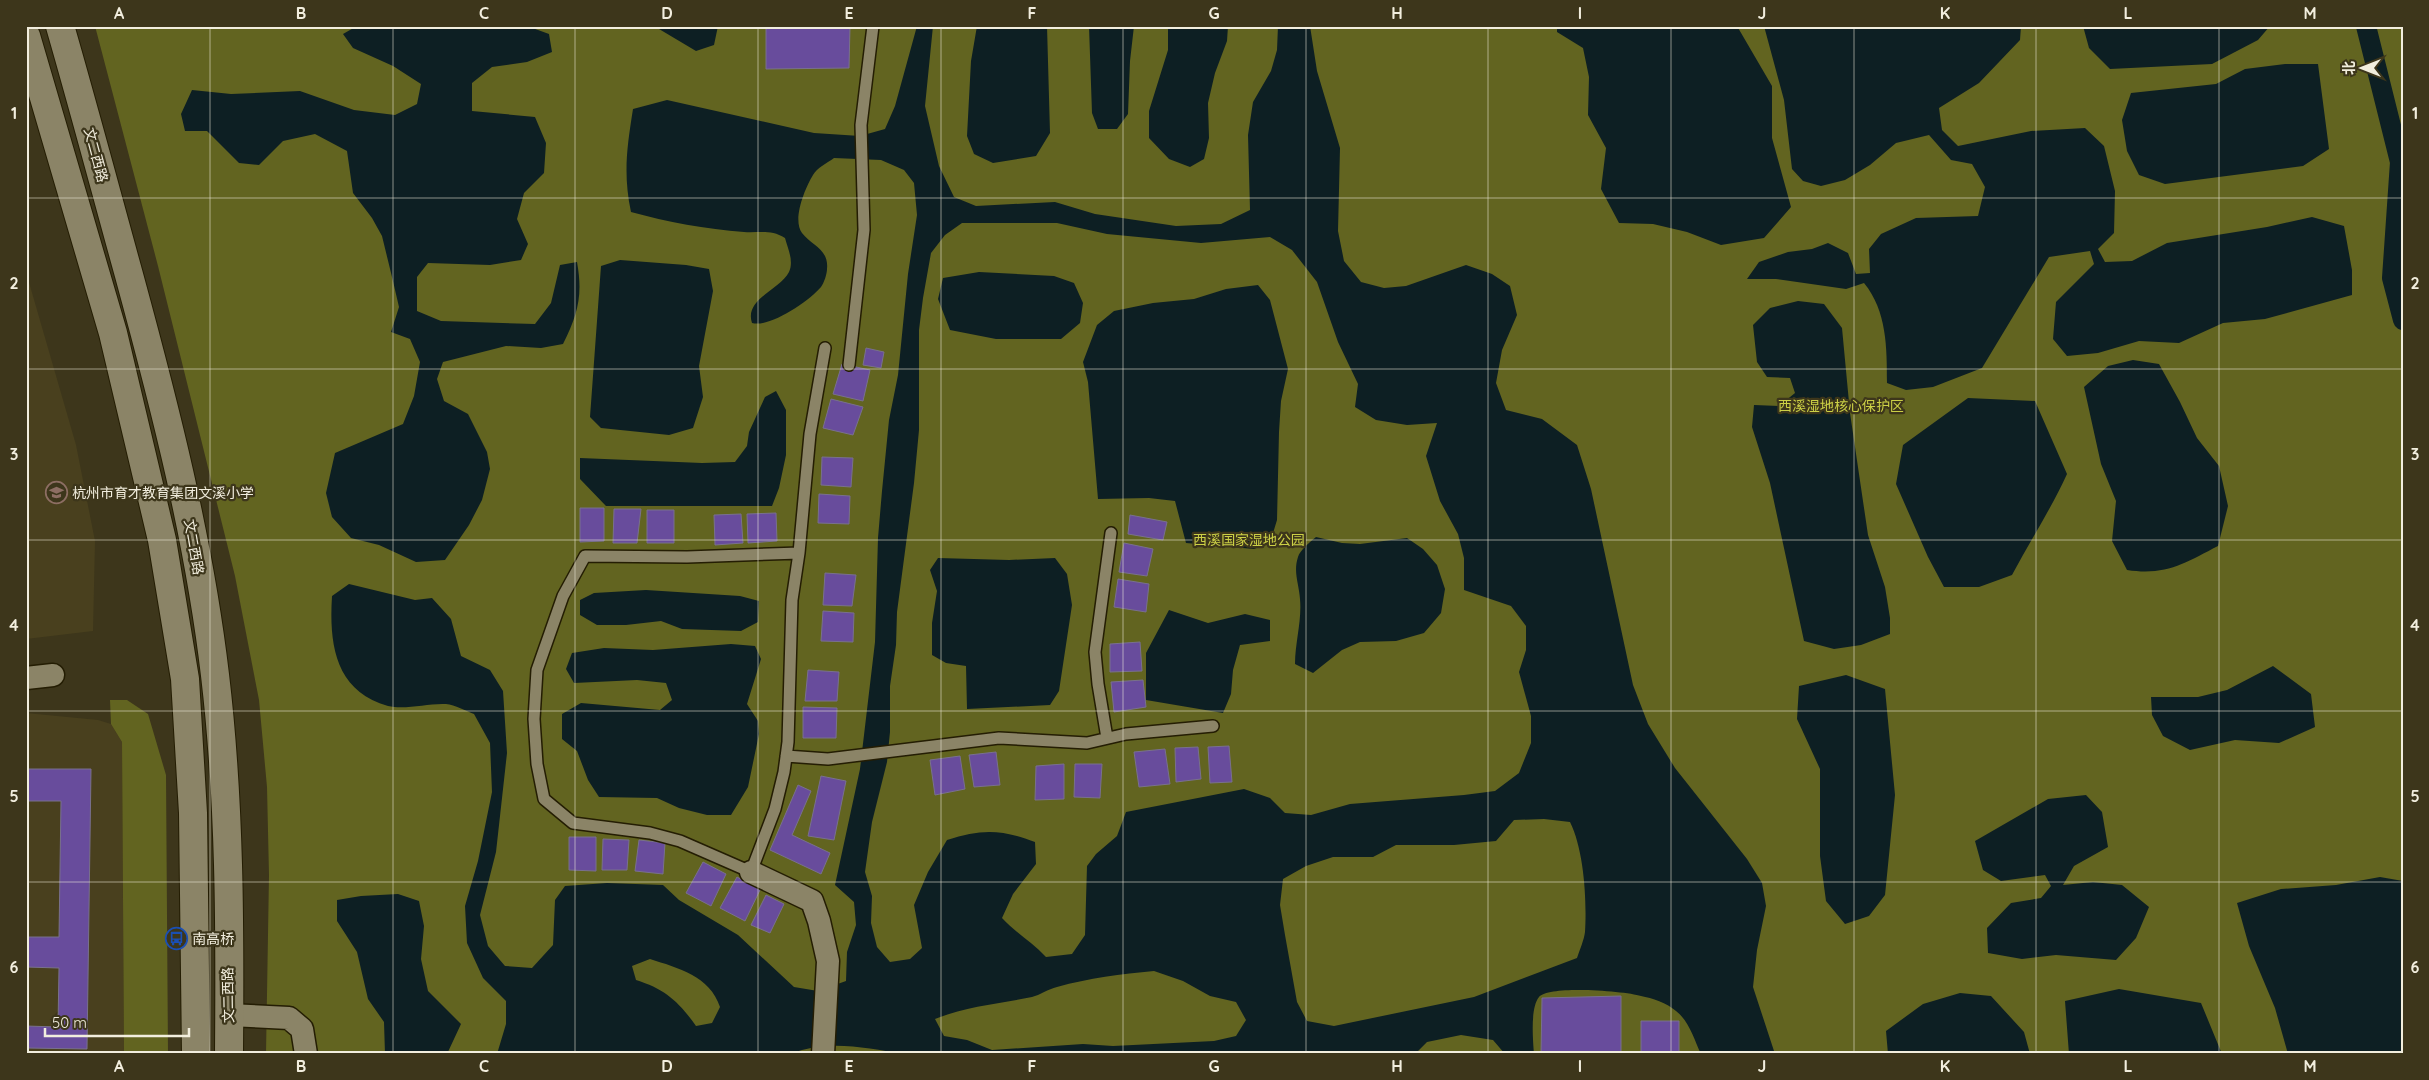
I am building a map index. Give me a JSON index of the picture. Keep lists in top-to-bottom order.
{
  "streets": {
    "main road": ["文二西路"]
  },
  "parks": ["西溪湿地核心保护区", "西溪国家湿地公园"],
  "places": {
    "school or university": ["杭州市育才教育集团文溪小学"],
    "bus stop": ["南高桥"]
  },
  "scale_bar": "50 m",
  "north": "left",
  "grid": {
    "columns": [
      "A",
      "B",
      "C",
      "D",
      "E",
      "F",
      "G",
      "H",
      "I",
      "J",
      "K",
      "L",
      "M"
    ],
    "rows": [
      "1",
      "2",
      "3",
      "4",
      "5",
      "6"
    ]
  }
}
